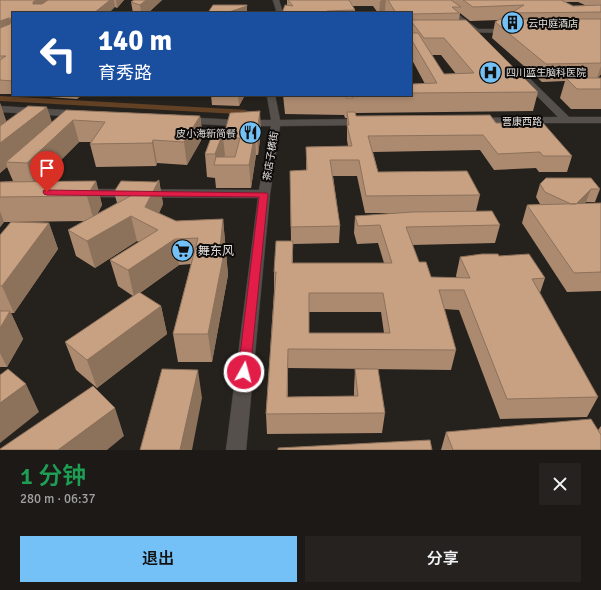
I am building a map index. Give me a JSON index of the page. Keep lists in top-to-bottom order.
{
  "streets": {
    "street": ["营康西路", "茶店子横街"]
  },
  "places": {
    "building": ["云中庭酒店"],
    "hospital": ["四川蓝生脑科医院"],
    "restaurant": ["皮小海新简餐"],
    "supermarket": ["舞东风"]
  },
  "page": {
    "turn": ["140 m", "育秀路"],
    "heading": ["1 分钟", "280 m · 06:37"],
    "buttons": ["退出", "分享"]
  }
}
